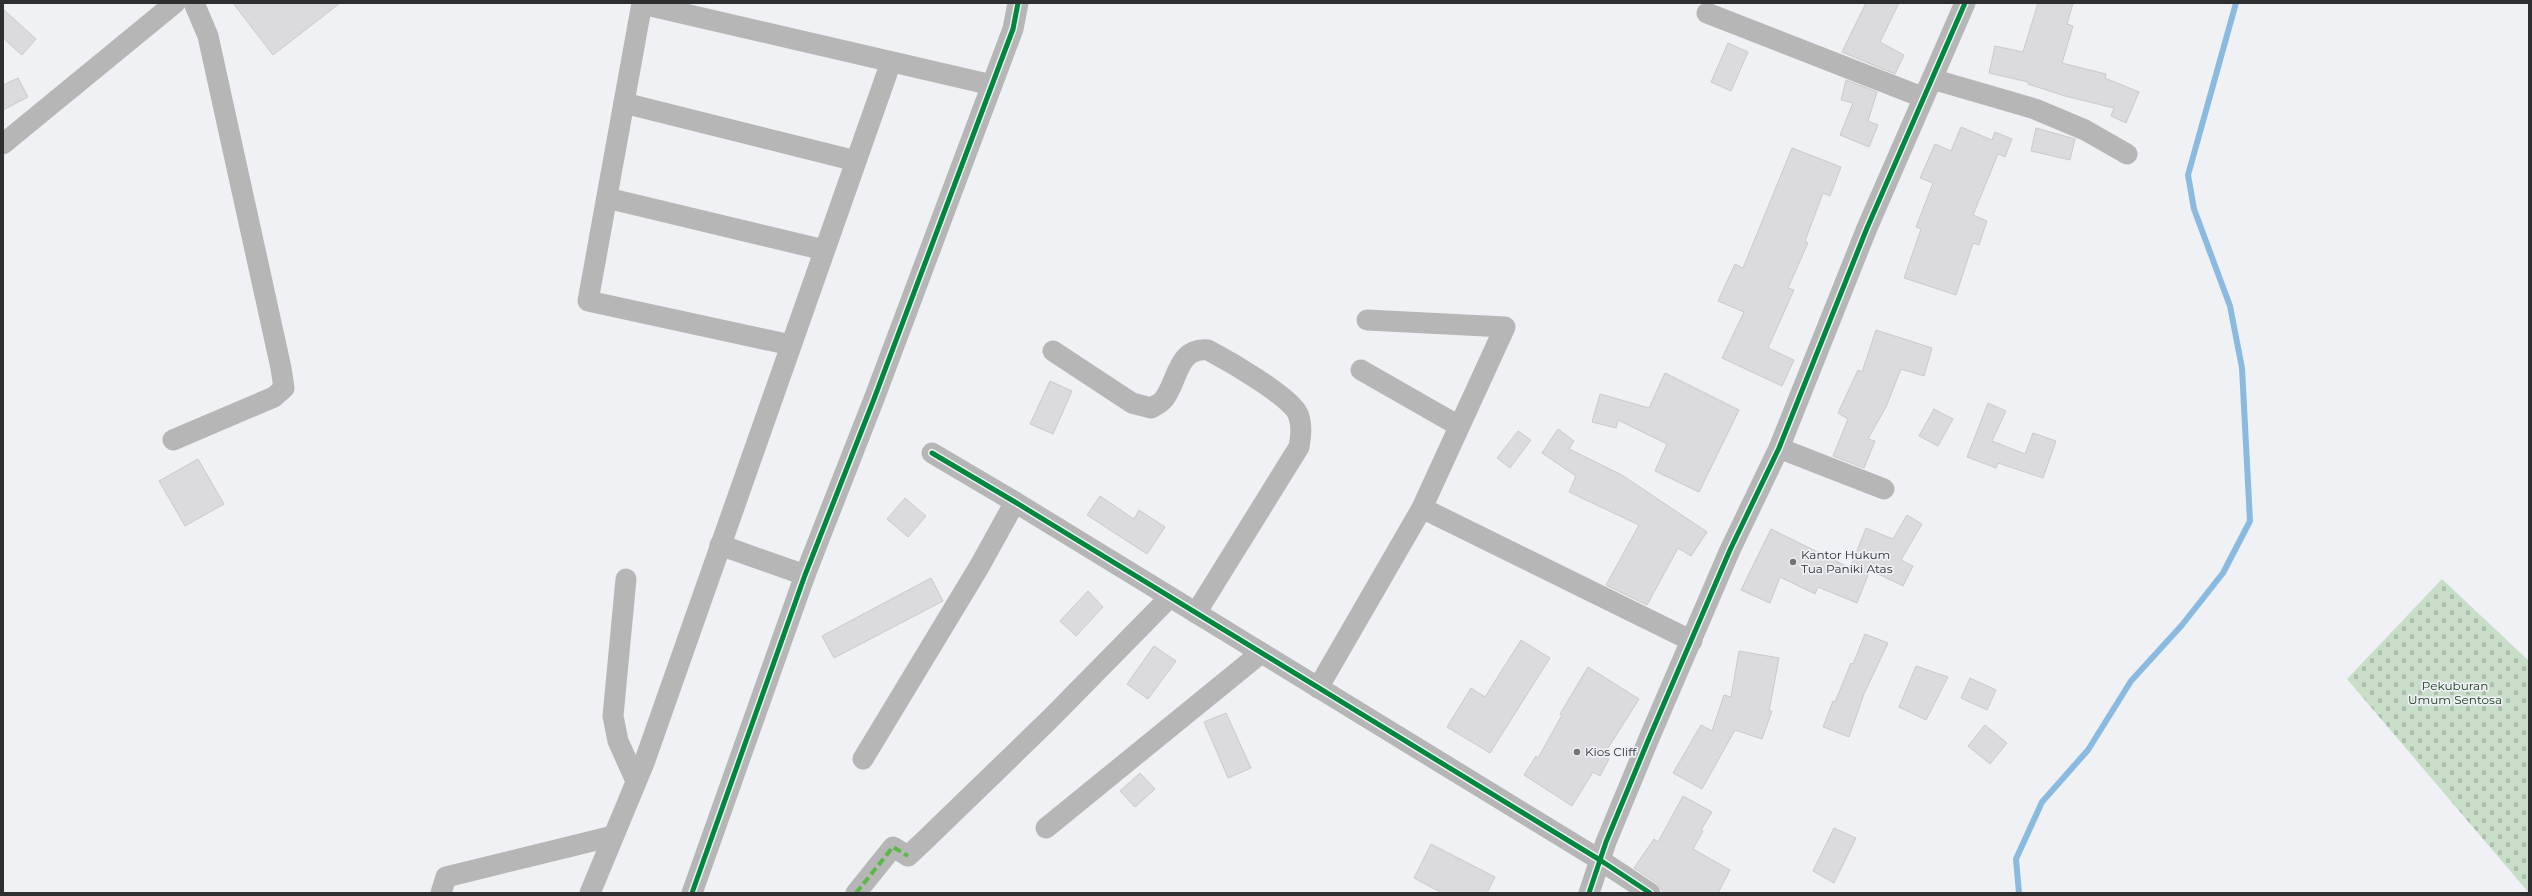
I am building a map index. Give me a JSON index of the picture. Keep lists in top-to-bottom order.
{
  "parks": ["Pekuburan Umum Sentosa"],
  "places": ["Kantor Hukum Tua Paniki Atas", "Kios Cliff"]
}
